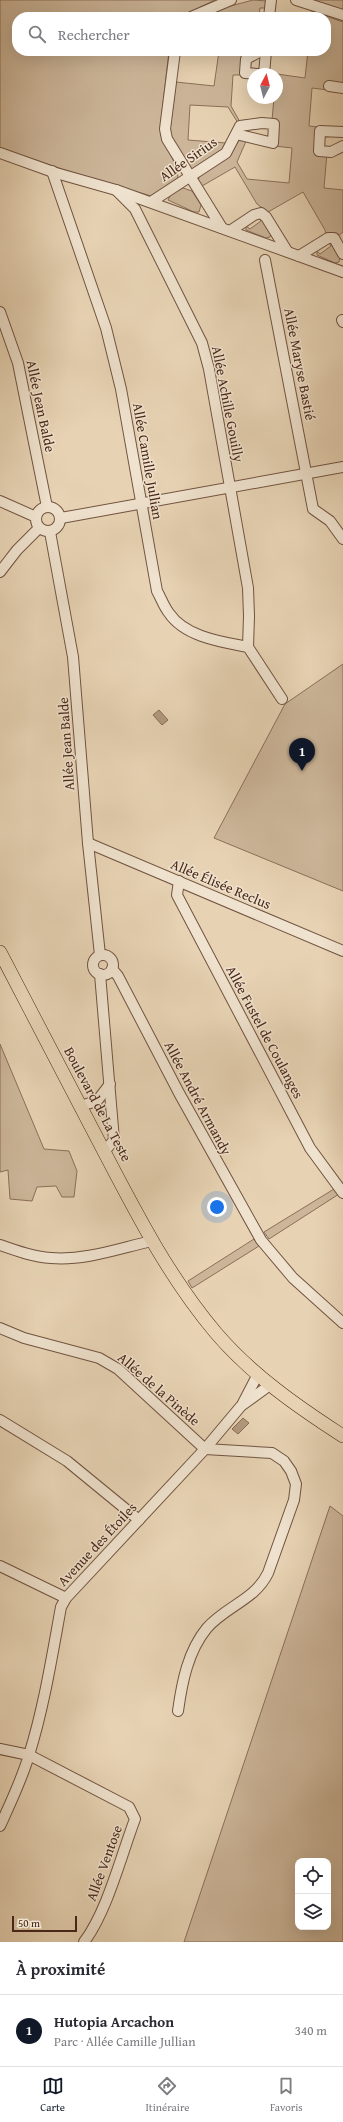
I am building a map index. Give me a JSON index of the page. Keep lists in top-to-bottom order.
{
  "streets": {
    "main road": ["Boulevard de La Teste"],
    "street": [
      "Allée Sirius",
      "Allée Maryse Bastié",
      "Allée Achille Gouilly",
      "Allée Jean Balde",
      "Allée Camille Jullian",
      "Allée Élisée Reclus",
      "Allée Fustel de Coulanges",
      "Allée André Armandy",
      "Allée de la Pinède",
      "Avenue des Étoiles",
      "Allée Ventose"
    ]
  },
  "crossings": [
    ["Allée Achille Gouilly", "Allée Camille Jullian"],
    ["Allée Jean Balde", "Allée Élisée Reclus"],
    ["Allée Jean Balde", "Allée André Armandy"],
    ["Allée Élisée Reclus", "Allée Fustel de Coulanges"],
    ["Boulevard de La Teste", "Avenue des Étoiles"],
    ["Allée de la Pinède", "Avenue des Étoiles"],
    ["Avenue des Étoiles", "Allée Ventose"]
  ],
  "scale_bar": "50 m",
  "north": "top",
  "page": {
    "search": "Rechercher",
    "pins": "1",
    "scale": "50 m",
    "heading": "À proximité",
    "list": [
      {
        "mark": "1",
        "name": "Hutopia Arcachon",
        "note": "Parc · Allée Camille Jullian",
        "value": "340 m"
      }
    ],
    "nav": ["Carte", "Itinéraire", "Favoris"]
  }
}
